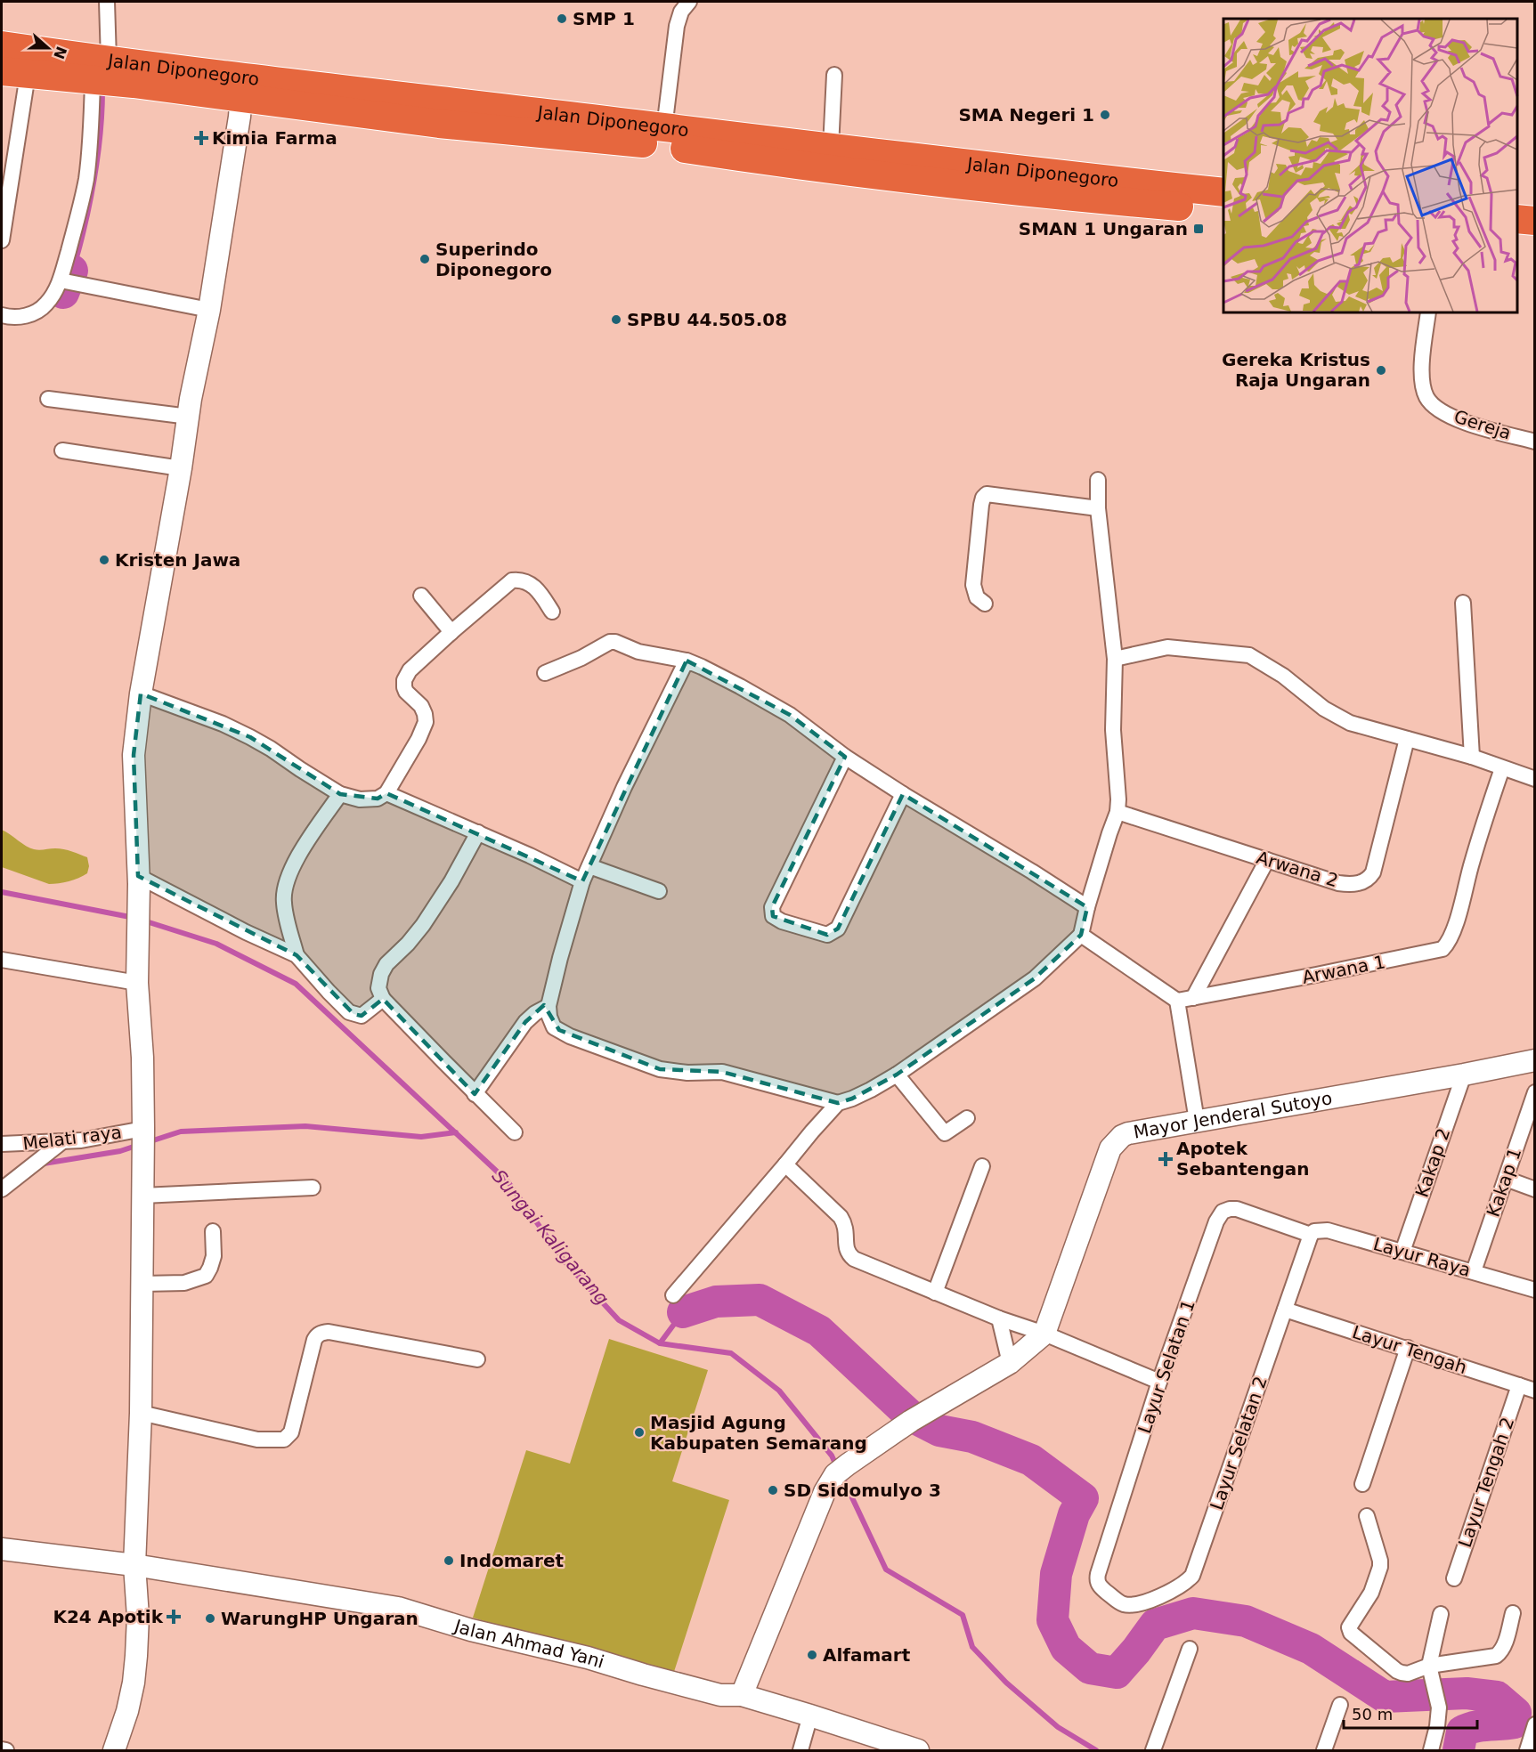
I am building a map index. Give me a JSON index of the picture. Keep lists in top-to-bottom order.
{
  "streets": {
    "highway": ["Jalan Diponegoro"],
    "street": [
      "Gereja",
      "Arwana 2",
      "Arwana 1",
      "Mayor Jenderal Sutoyo",
      "Melati raya",
      "Kakap 2",
      "Kakap 1",
      "Layur Raya",
      "Layur Tengah",
      "Layur Selatan 1",
      "Layur Selatan 2",
      "Layur Tengah 2",
      "Jalan Ahmad Yani"
    ]
  },
  "crossings": [
    ["Mayor Jenderal Sutoyo", "Kakap 2"],
    ["Kakap 2", "Layur Raya"],
    ["Kakap 1", "Layur Raya"],
    ["Layur Raya", "Layur Selatan 1"],
    ["Layur Raya", "Layur Selatan 2"],
    ["Layur Tengah", "Layur Selatan 2"],
    ["Layur Tengah", "Layur Tengah 2"],
    ["Layur Selatan 1", "Layur Selatan 2"]
  ],
  "water": ["Sungai Kaligarang"],
  "places": {
    "other": [
      "SMP 1",
      "SMA Negeri 1",
      "Superindo Diponegoro",
      "SPBU 44.505.08",
      "Gereka Kristus Raja Ungaran",
      "Kristen Jawa",
      "Masjid Agung Kabupaten Semarang",
      "SD Sidomulyo 3",
      "Indomaret",
      "WarungHP Ungaran",
      "Alfamart"
    ],
    "health": ["Kimia Farma", "Apotek Sebantengan", "K24 Apotik"],
    "transit": ["SMAN 1 Ungaran"]
  },
  "scale_bar": "50 m",
  "north": "right"
}
